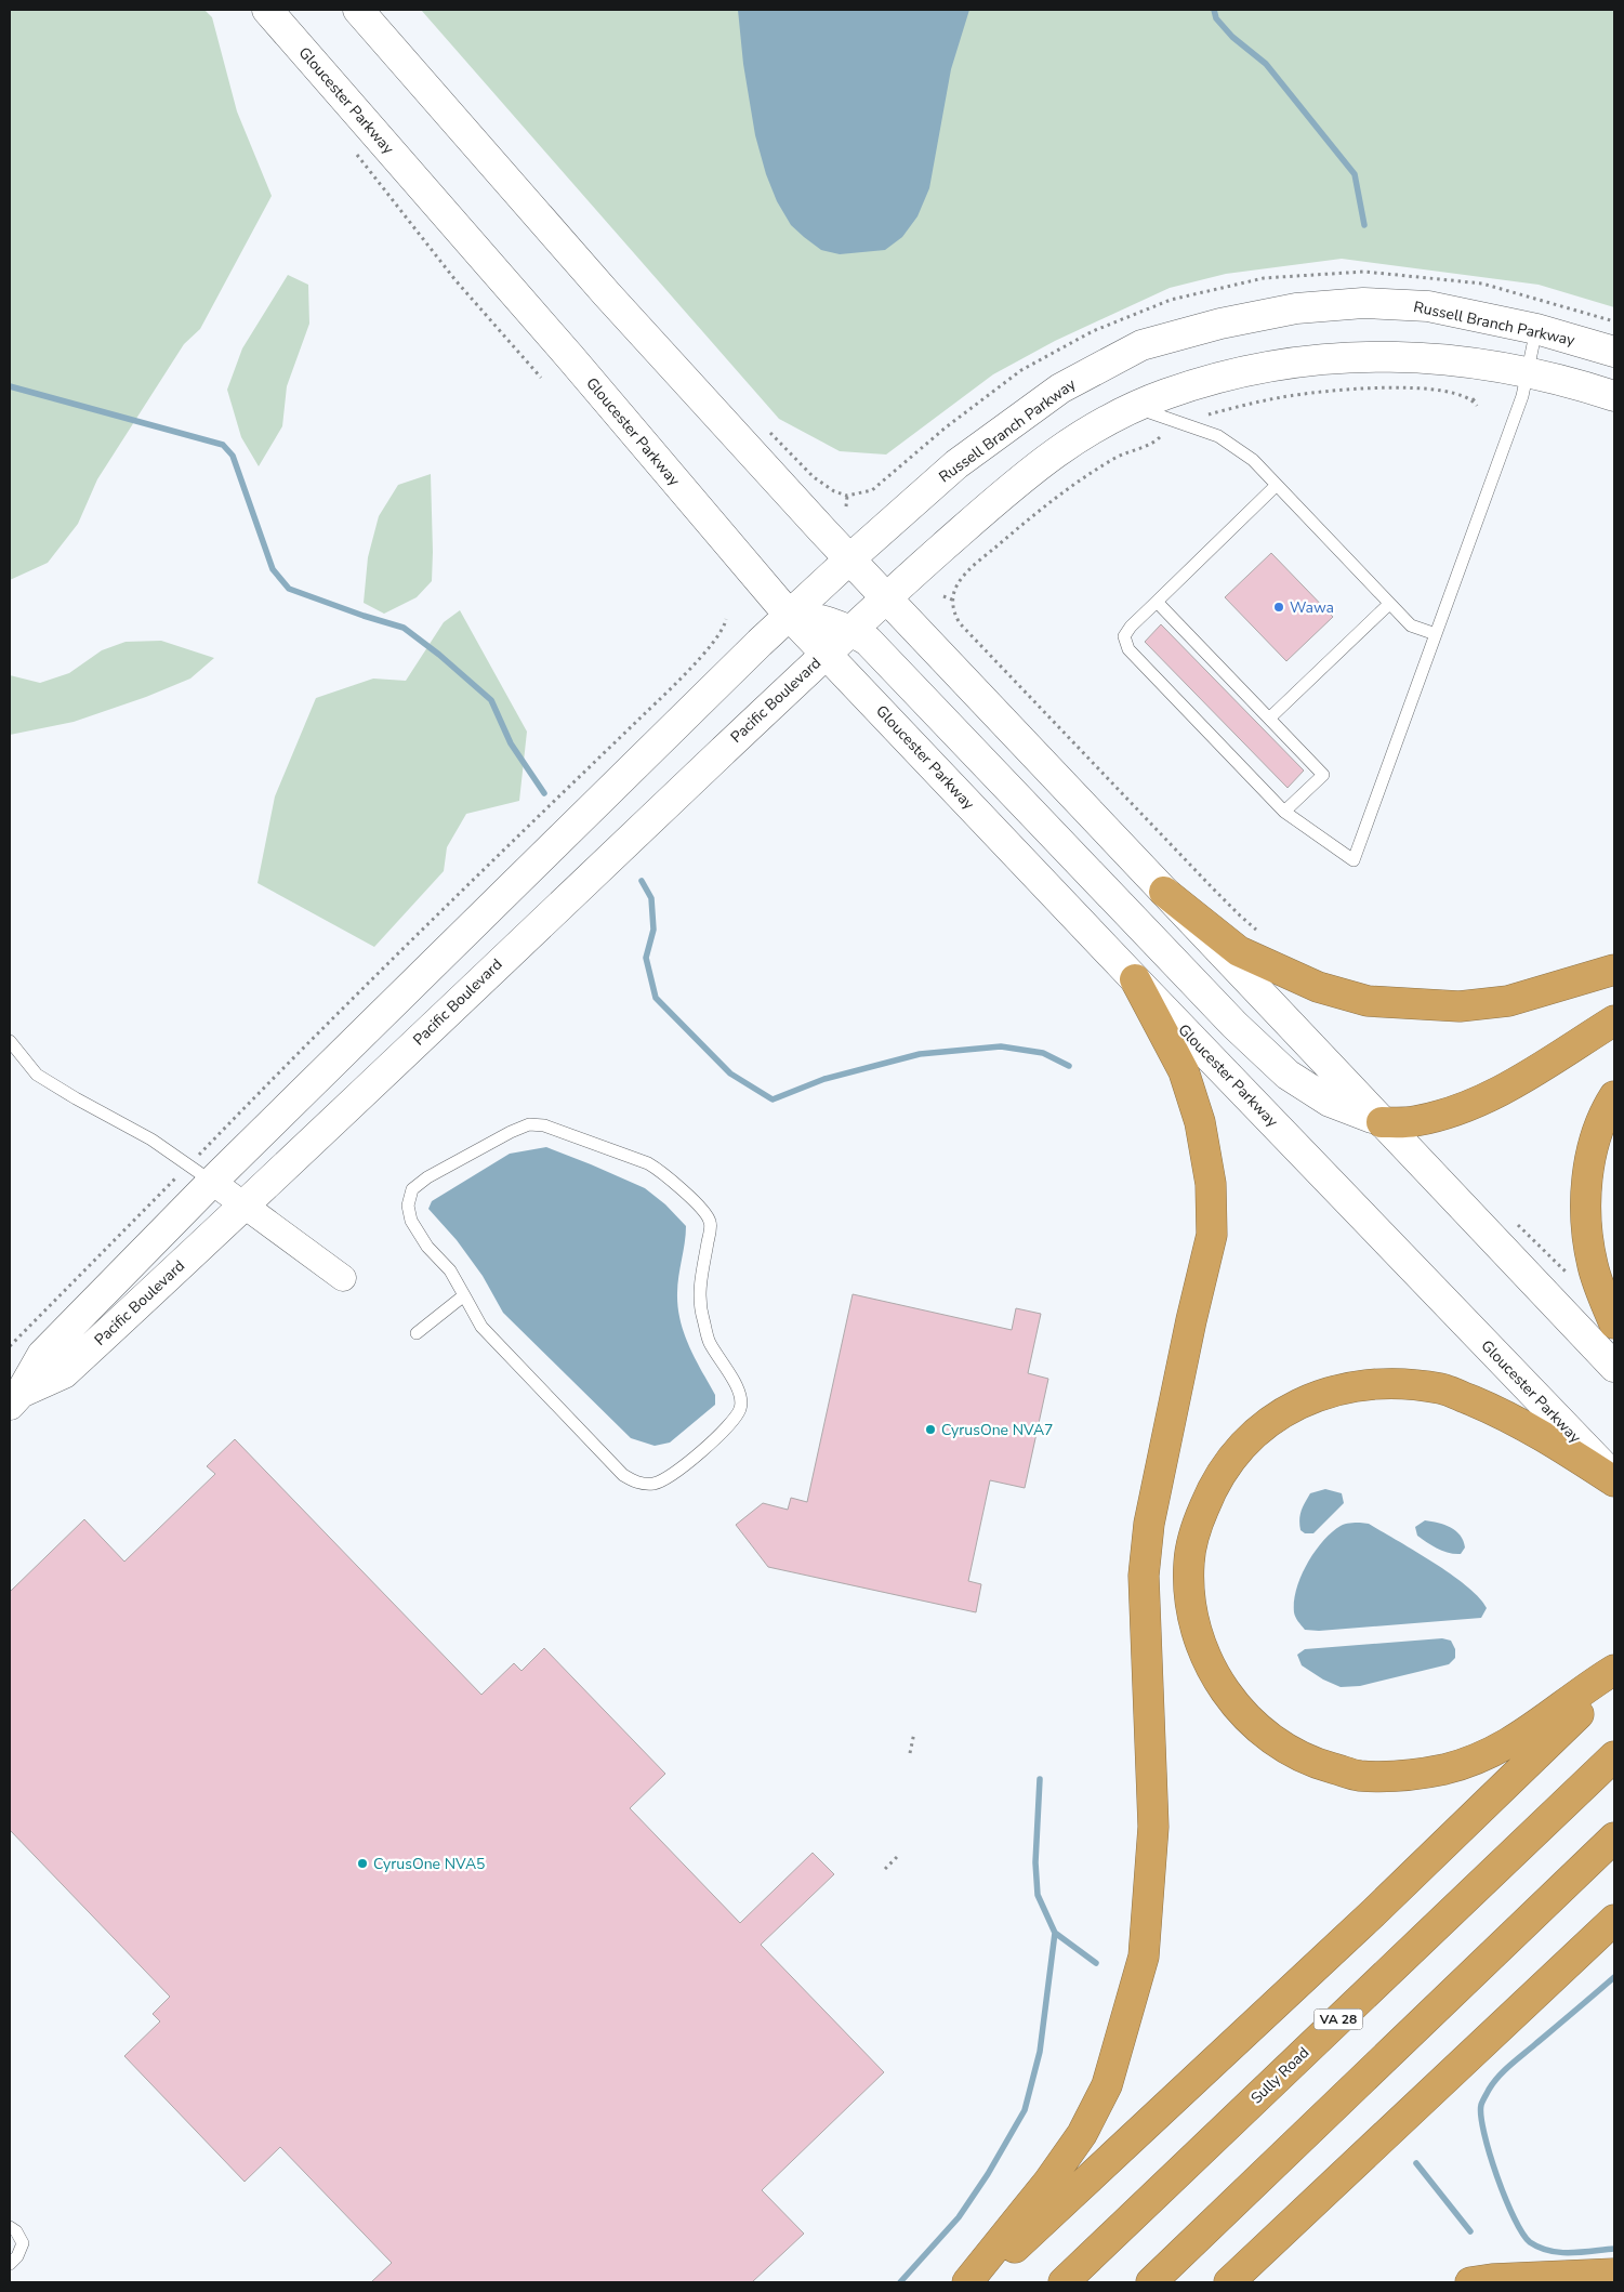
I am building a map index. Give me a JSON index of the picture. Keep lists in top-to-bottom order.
{
  "streets": {
    "highway": ["VA 28", "Sully Road"],
    "main road": ["Gloucester Parkway", "Russell Branch Parkway", "Pacific Boulevard"]
  },
  "crossings": [
    ["Gloucester Parkway", "Russell Branch Parkway"],
    ["Gloucester Parkway", "Pacific Boulevard"],
    ["Russell Branch Parkway", "Pacific Boulevard"]
  ],
  "places": ["Wawa", "CyrusOne NVA7", "CyrusOne NVA5"]
}
